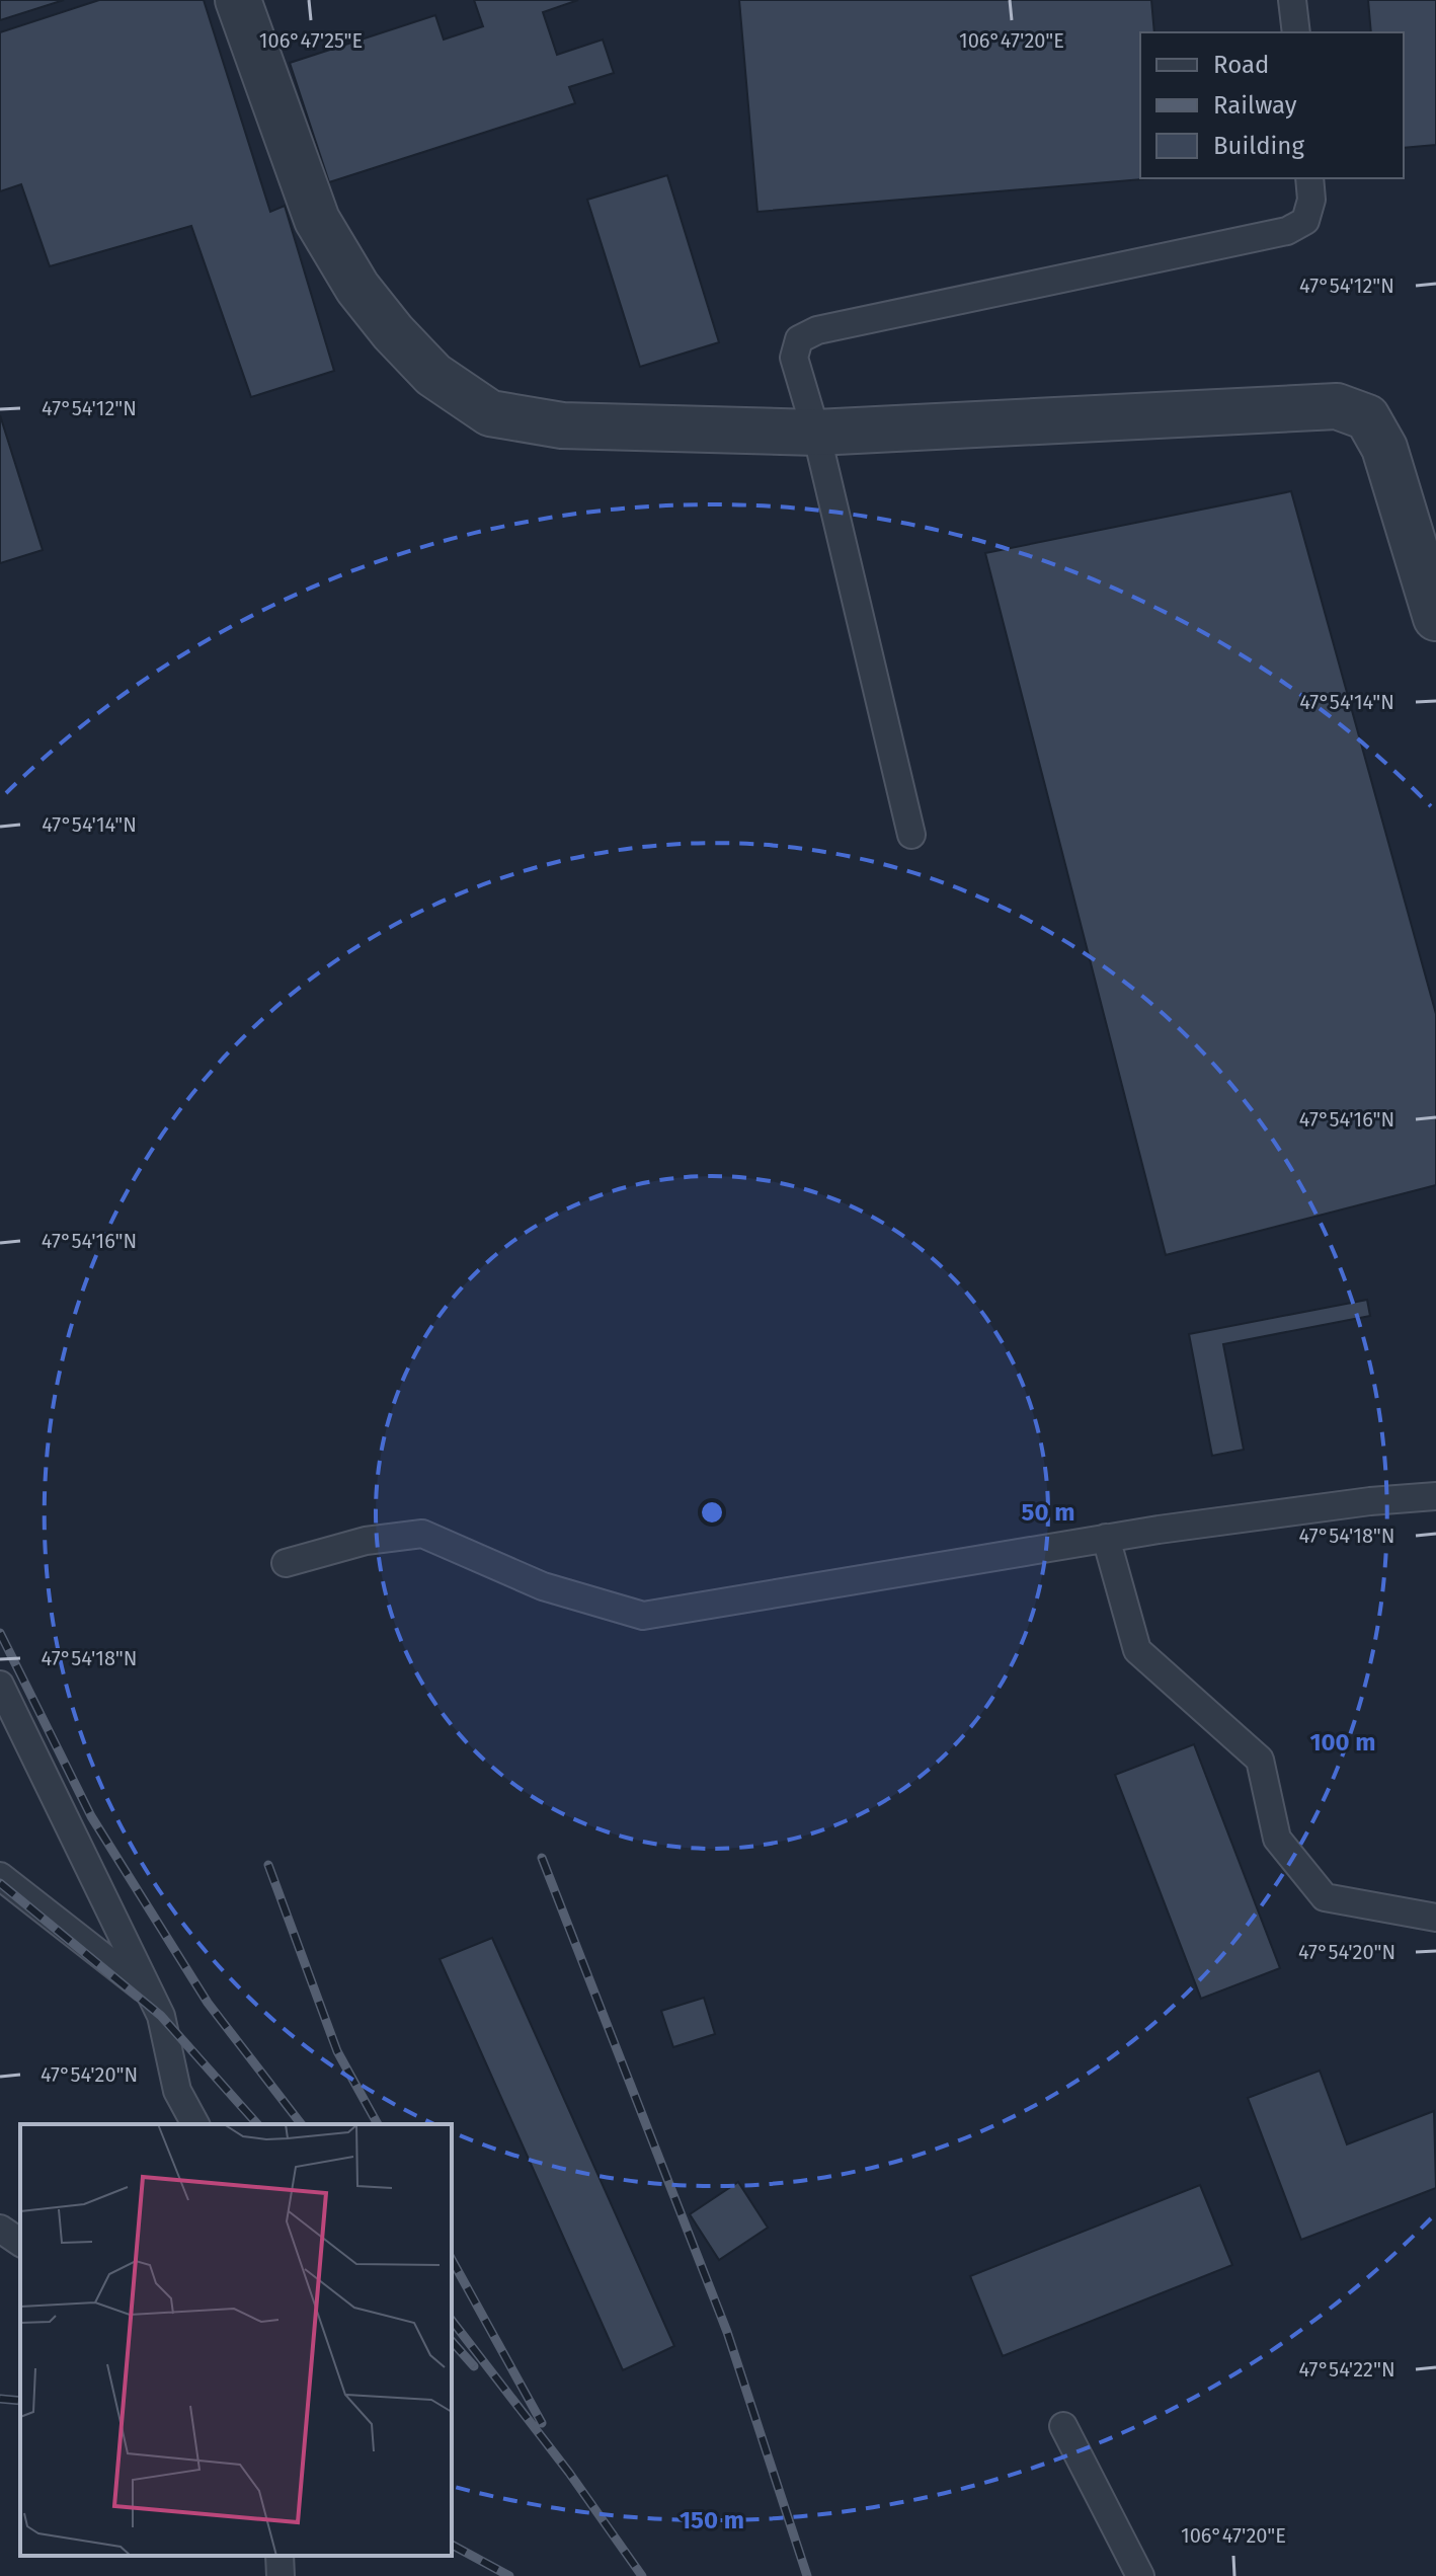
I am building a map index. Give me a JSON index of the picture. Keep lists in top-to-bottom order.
{
  "legend": ["Road", "Railway", "Building"],
  "coordinates": [
    "106°47'25\"E",
    "106°47'20\"E",
    "47°54'12\"N",
    "47°54'14\"N",
    "47°54'16\"N",
    "47°54'18\"N",
    "47°54'20\"N",
    "47°54'22\"N"
  ],
  "rings": ["50 m", "100 m", "150 m"]
}
